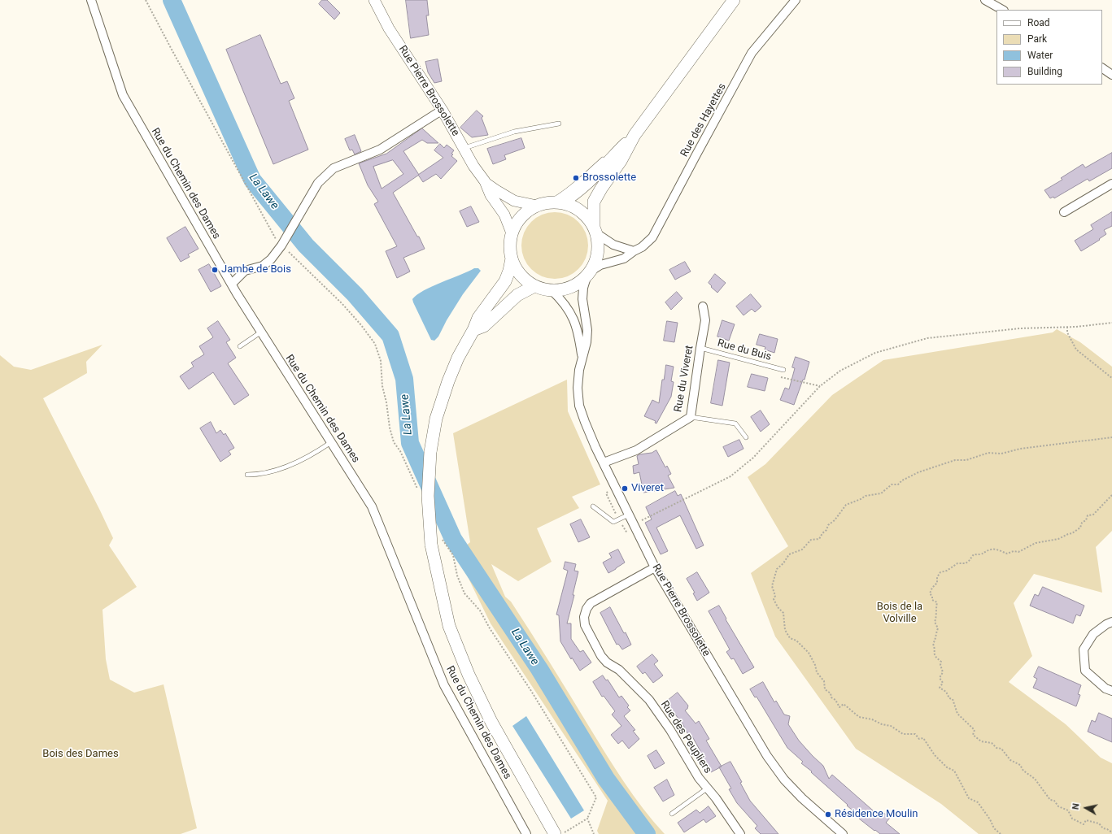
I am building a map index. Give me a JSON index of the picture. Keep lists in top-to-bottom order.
{
  "streets": {
    "street": [
      "Rue Pierre Brossolette",
      "Rue des Hayettes",
      "Rue du Chemin des Dames",
      "Rue du Viveret",
      "Rue des Peupliers"
    ],
    "lane": ["Rue du Buis"]
  },
  "crossings": [
    ["Rue Pierre Brossolette", "Rue des Hayettes"],
    ["Rue Pierre Brossolette", "Rue du Viveret"],
    ["Rue Pierre Brossolette", "Rue des Peupliers"],
    ["Rue du Buis", "Rue du Viveret"]
  ],
  "water": ["La Lawe"],
  "parks": ["Bois de la Volville", "Bois des Dames"],
  "places": [
    "Brossolette",
    "Jambe de Bois",
    "Viveret",
    "Résidence Moulin"
  ],
  "legend": [
    "Road",
    "Park",
    "Water",
    "Building"
  ],
  "north": "left"
}
